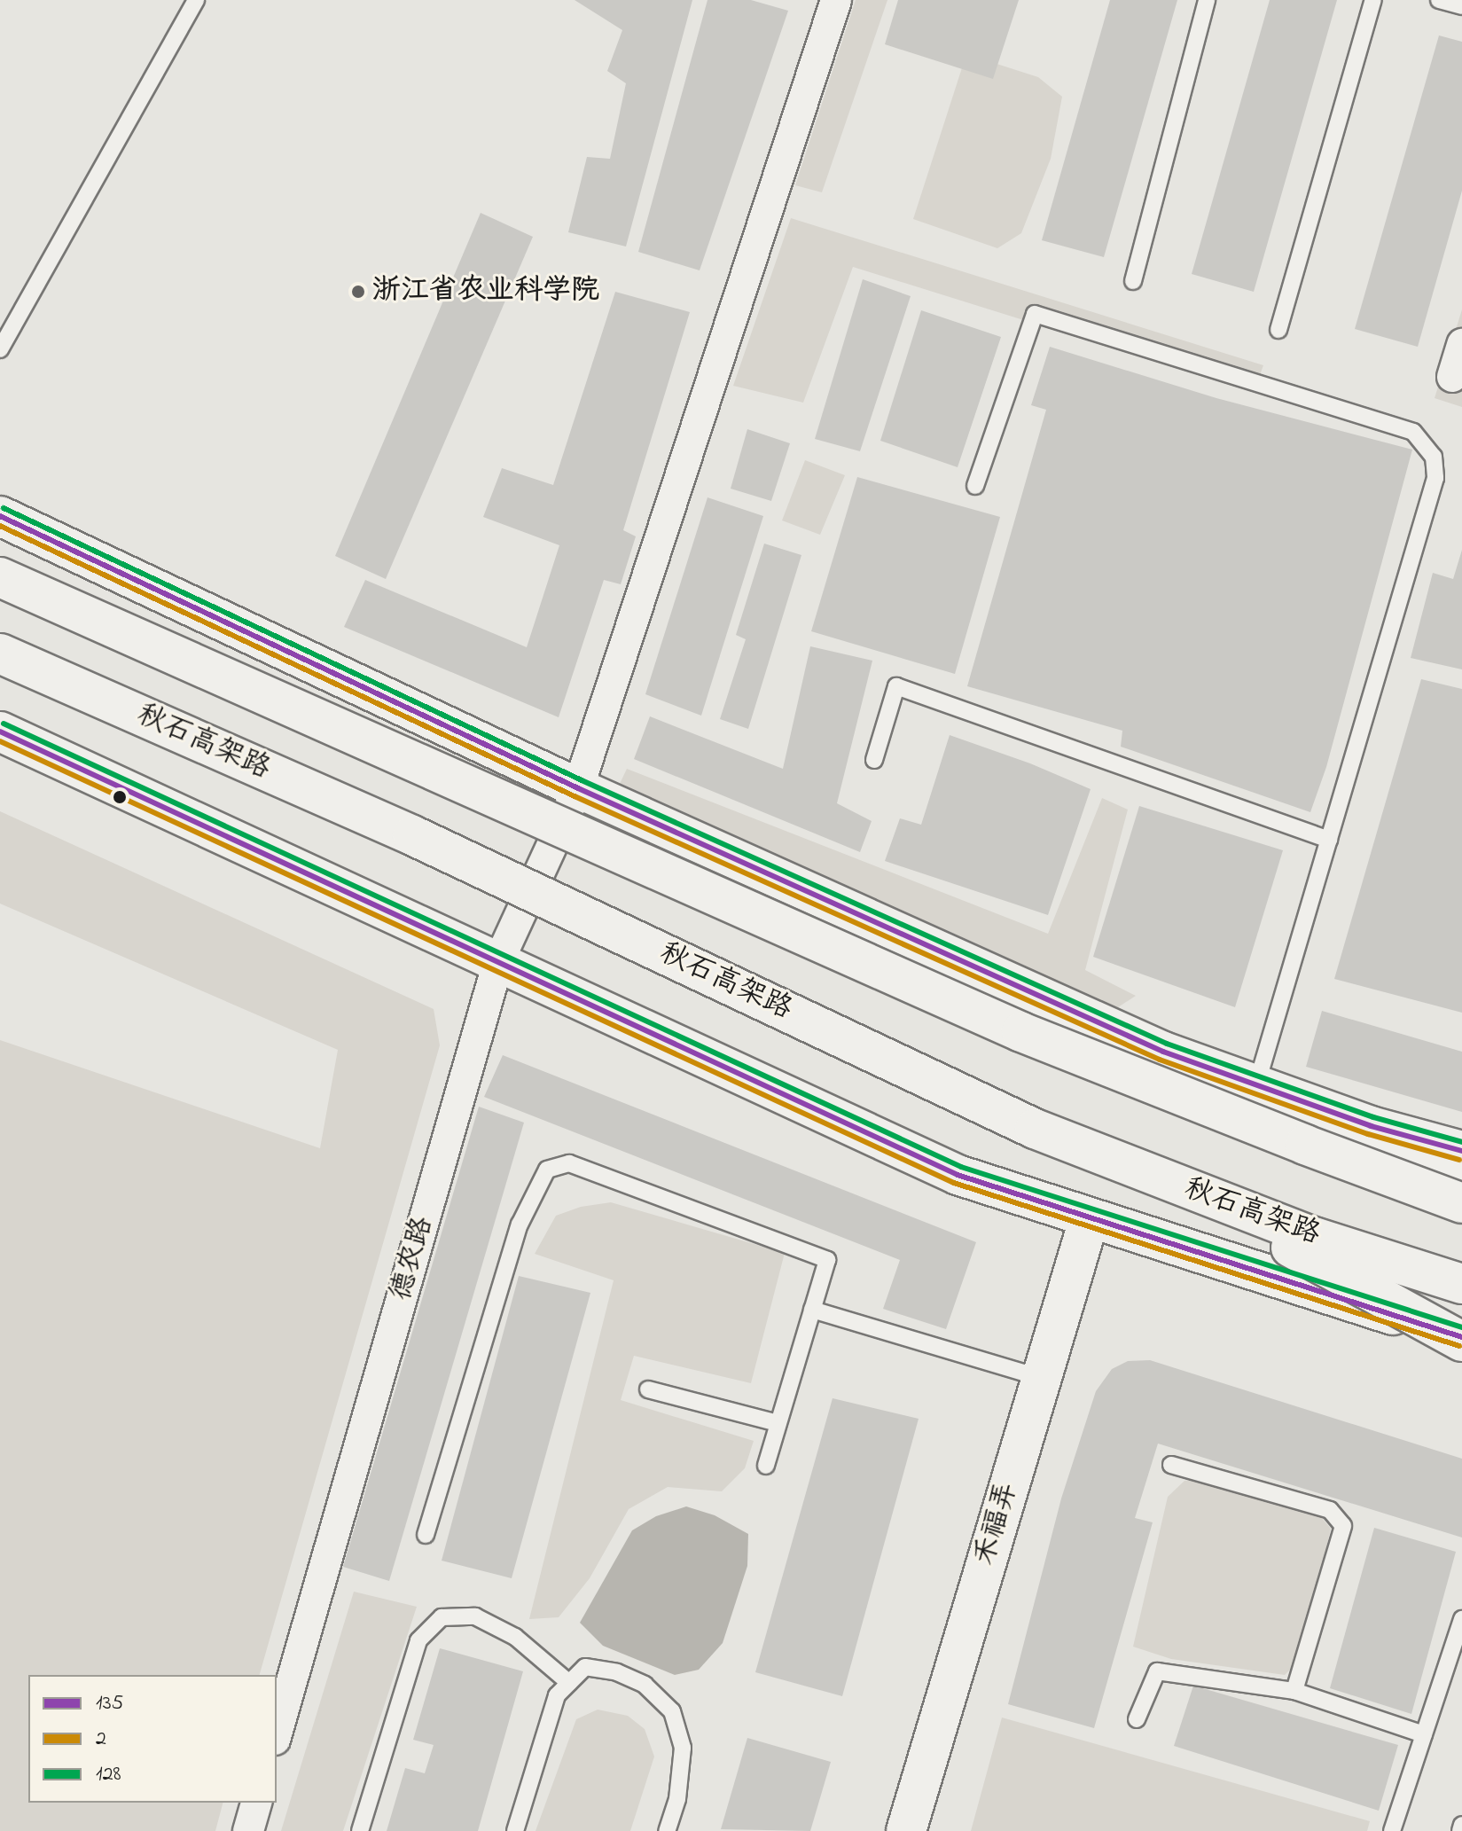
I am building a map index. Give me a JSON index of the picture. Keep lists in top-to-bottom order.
{
  "streets": {
    "main road": ["秋石高架路", "禾福弄"],
    "street": ["德农路"]
  },
  "places": ["浙江省农业科学院"],
  "lines": ["transit line 128", "transit line 135", "transit line 2"],
  "legend": ["135", "2", "128"]
}
